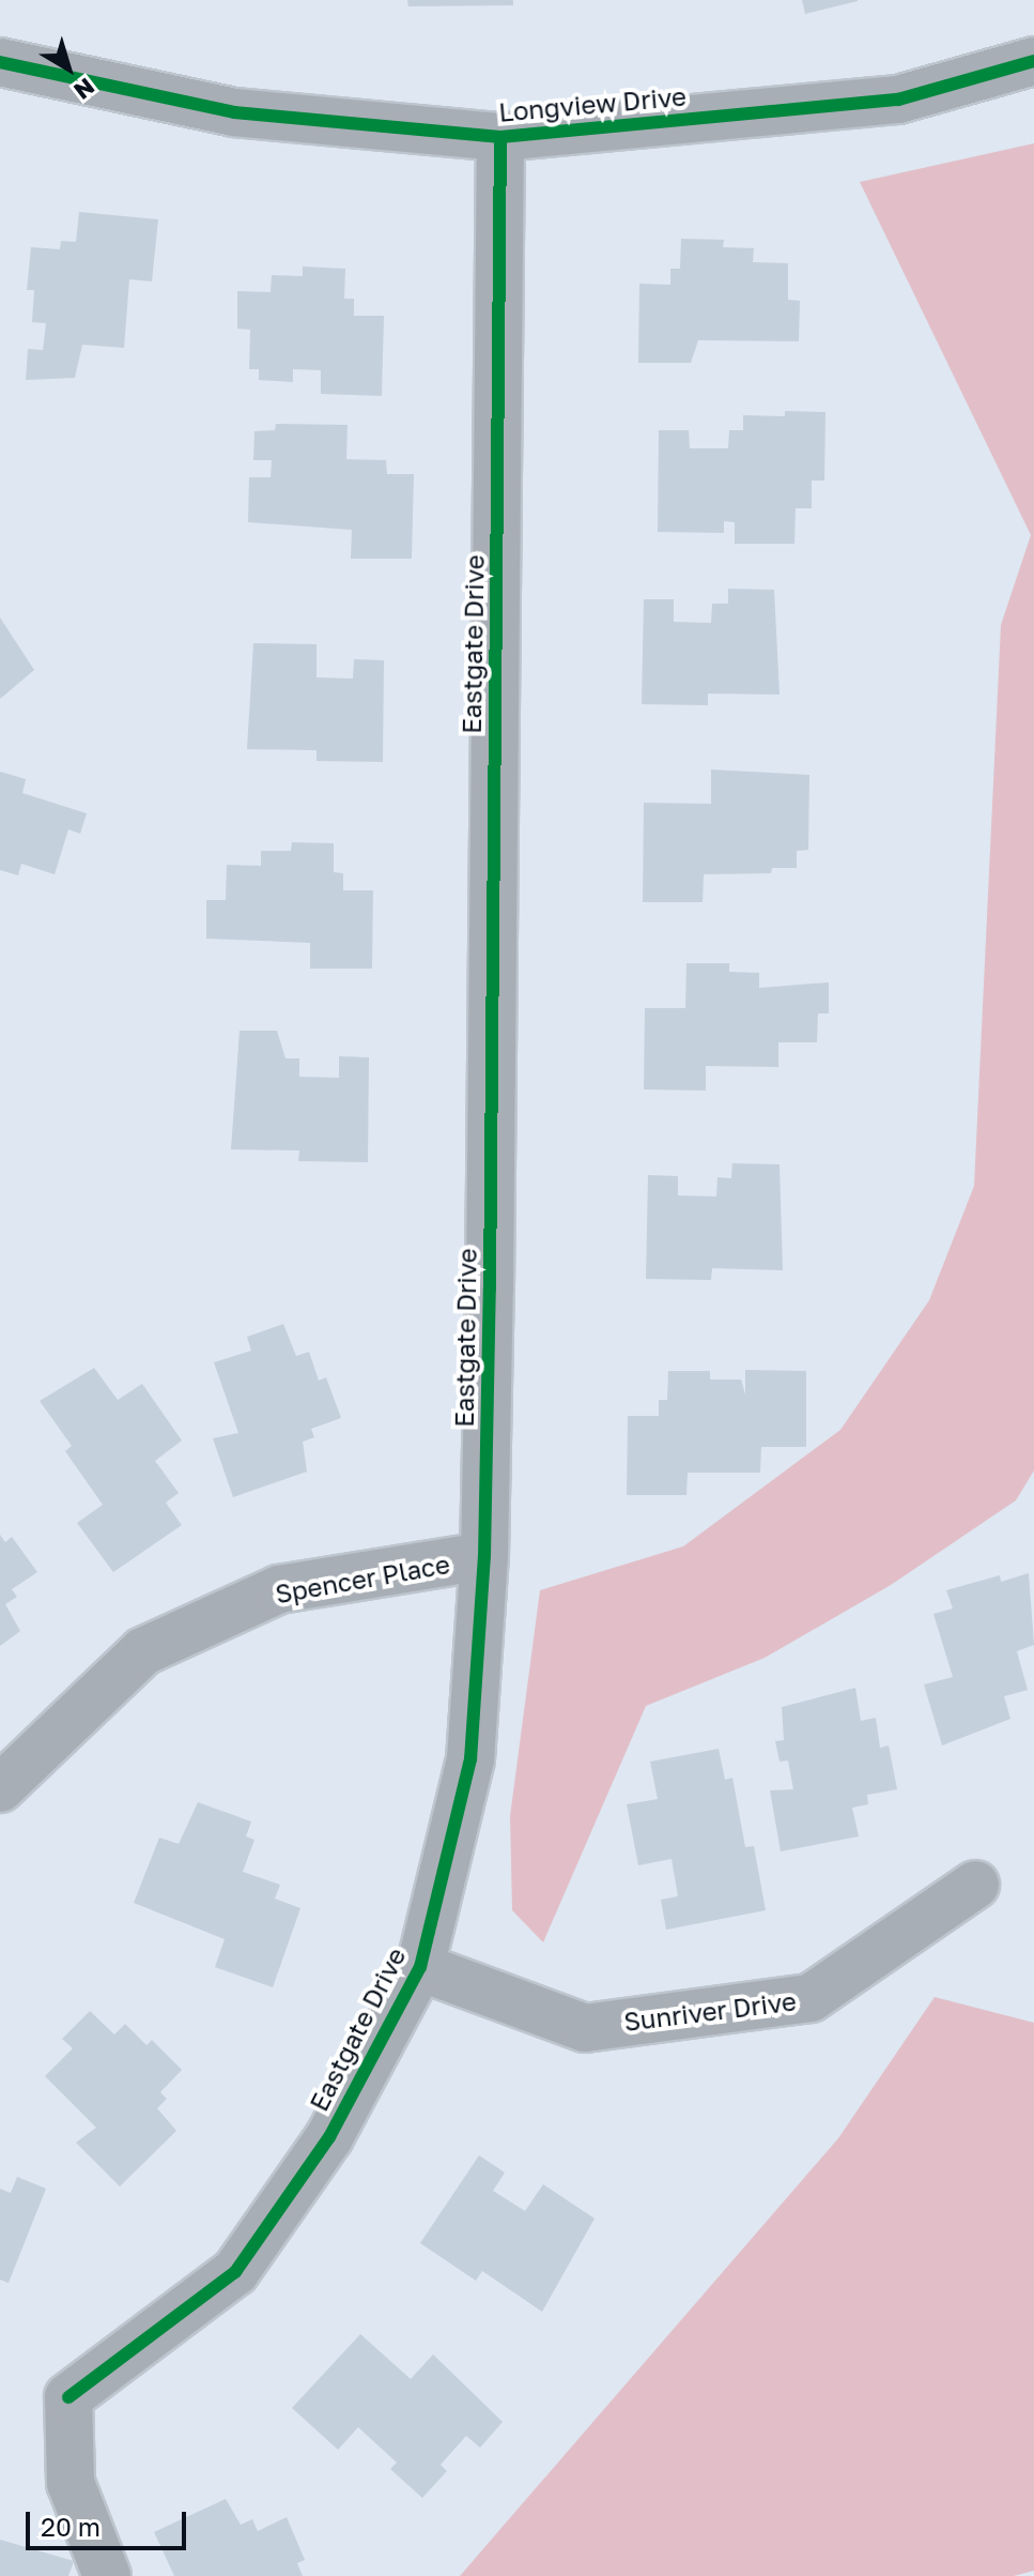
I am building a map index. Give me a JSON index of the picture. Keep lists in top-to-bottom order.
{
  "streets": {
    "street": [
      "Longview Drive",
      "Eastgate Drive",
      "Spencer Place",
      "Sunriver Drive"
    ]
  },
  "crossings": [
    ["Longview Drive", "Eastgate Drive"],
    ["Eastgate Drive", "Spencer Place"],
    ["Eastgate Drive", "Sunriver Drive"]
  ],
  "scale_bar": "20 m",
  "north": "bottom right"
}
